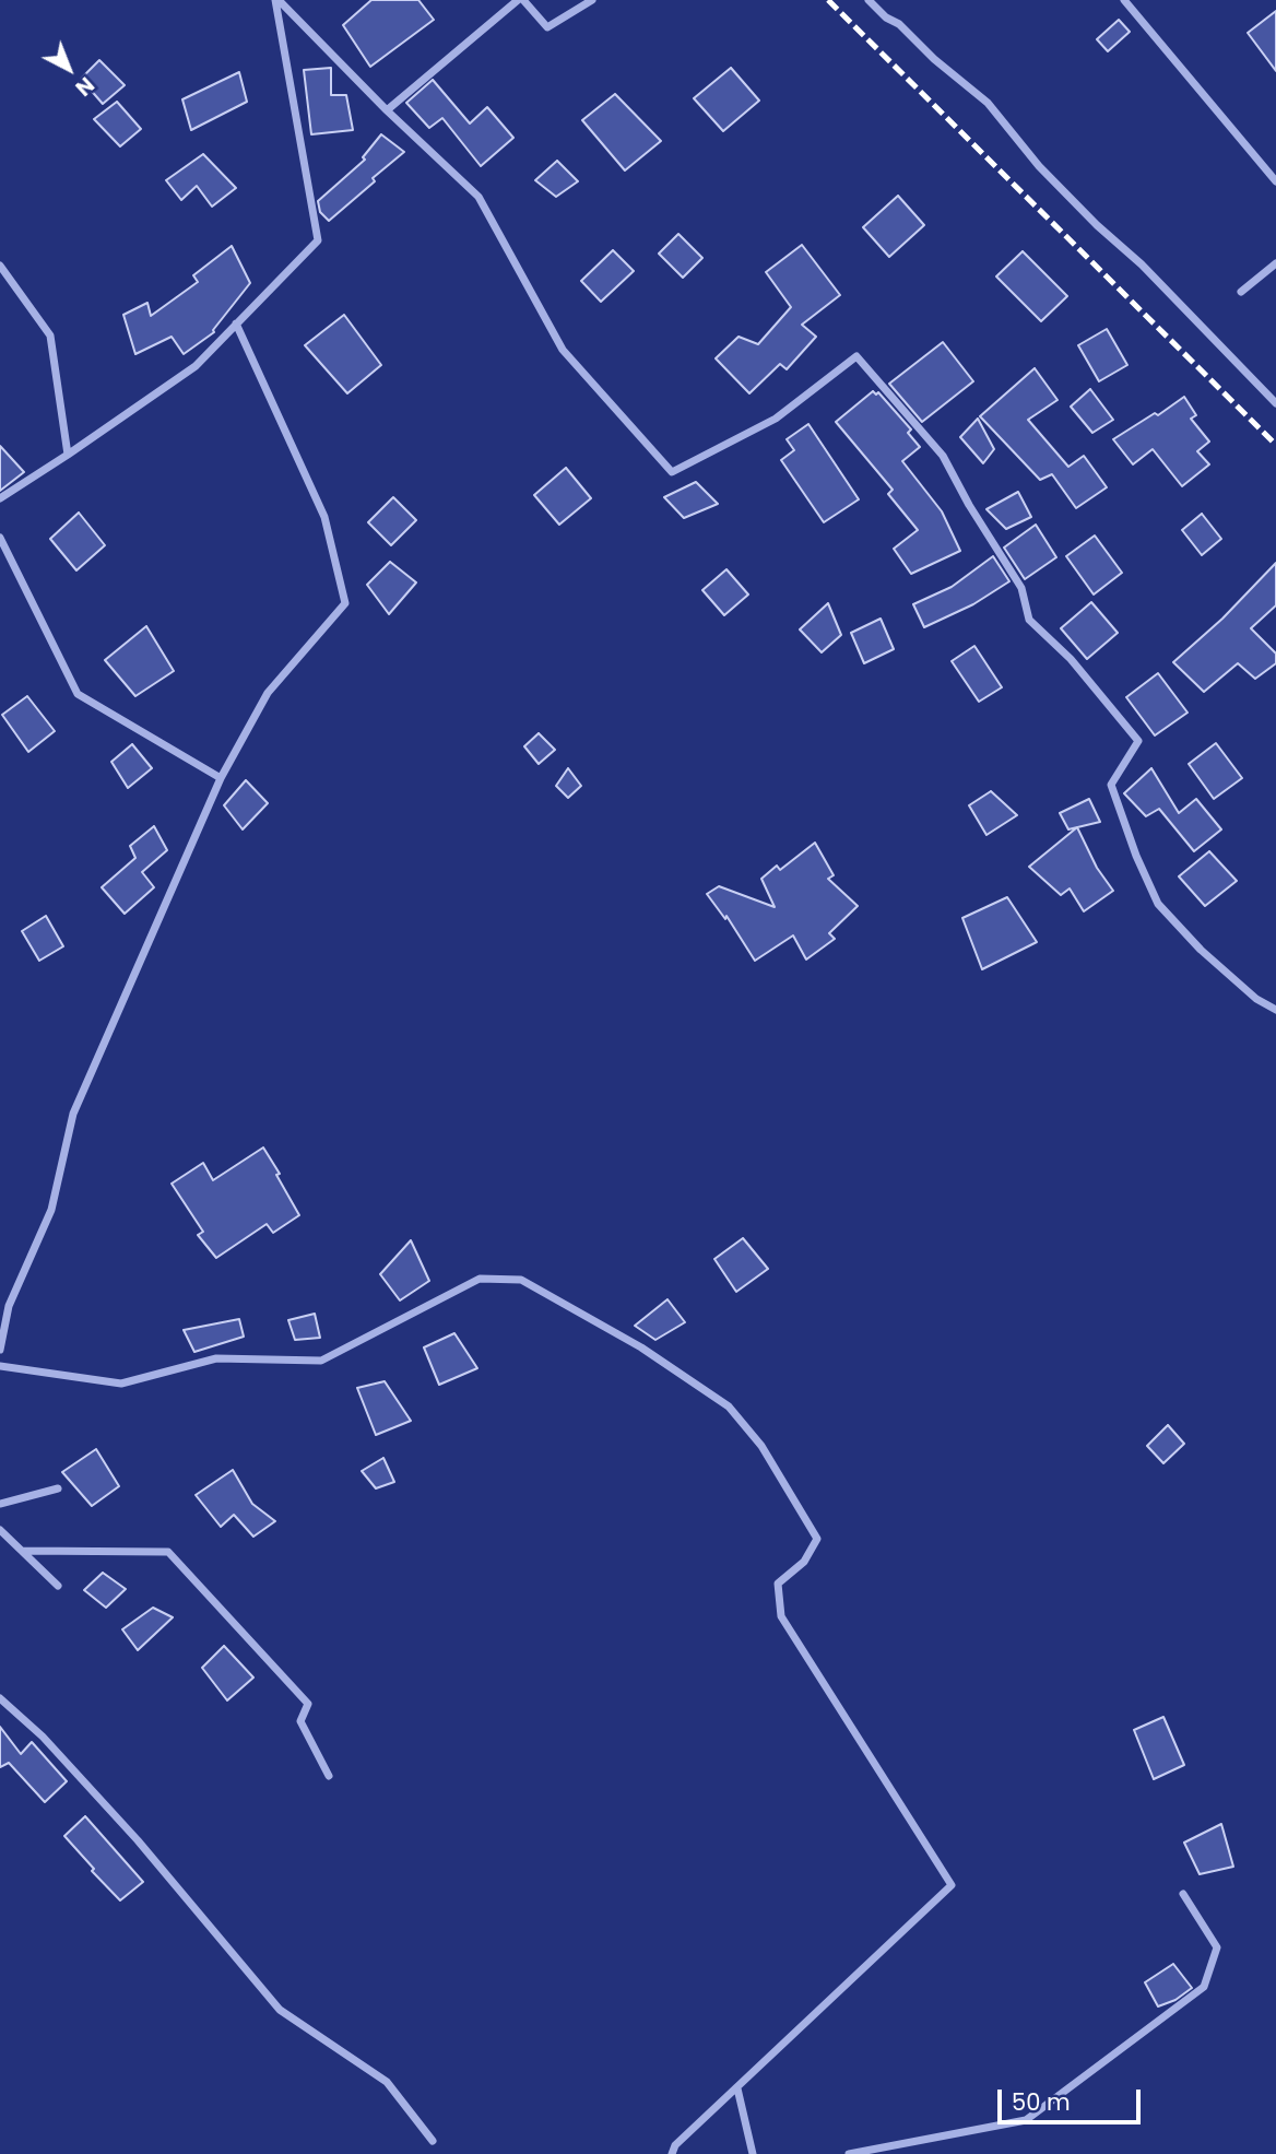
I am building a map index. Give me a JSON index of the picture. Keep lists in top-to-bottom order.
{
  "scale_bar": "50 m",
  "north": "bottom right"
}
